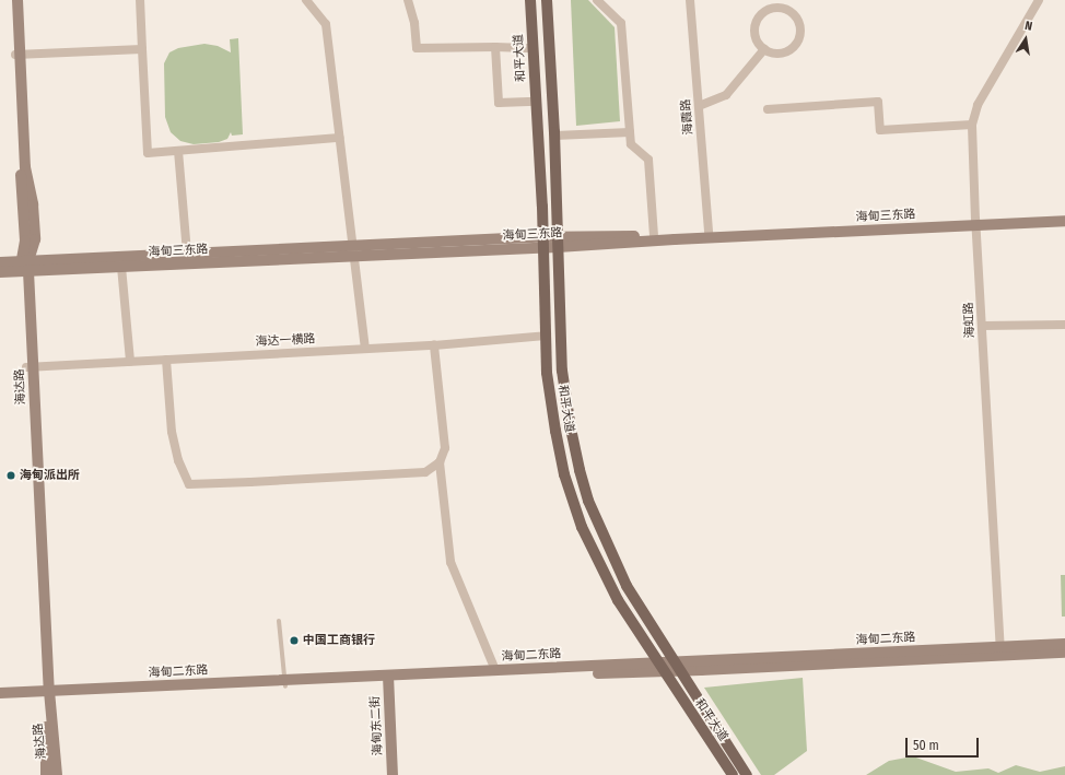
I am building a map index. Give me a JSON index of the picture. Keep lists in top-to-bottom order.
{
  "streets": {
    "main road": [
      "和平大道",
      "海甸三东路",
      "海达路",
      "海甸二东路",
      "海甸东二街"
    ],
    "street": ["海霞路", "海虹路", "海达一横路"]
  },
  "crossings": [
    ["和平大道", "海甸三东路"],
    ["和平大道", "海达一横路"],
    ["和平大道", "海甸二东路"],
    ["海甸三东路", "海虹路"],
    ["海甸三东路", "海达路"],
    ["海虹路", "海甸二东路"],
    ["海达一横路", "海达路"],
    ["海达路", "海甸二东路"],
    ["海甸二东路", "海甸东二街"]
  ],
  "places": ["海甸派出所", "中国工商银行"],
  "scale_bar": "50 m",
  "north": "top"
}
